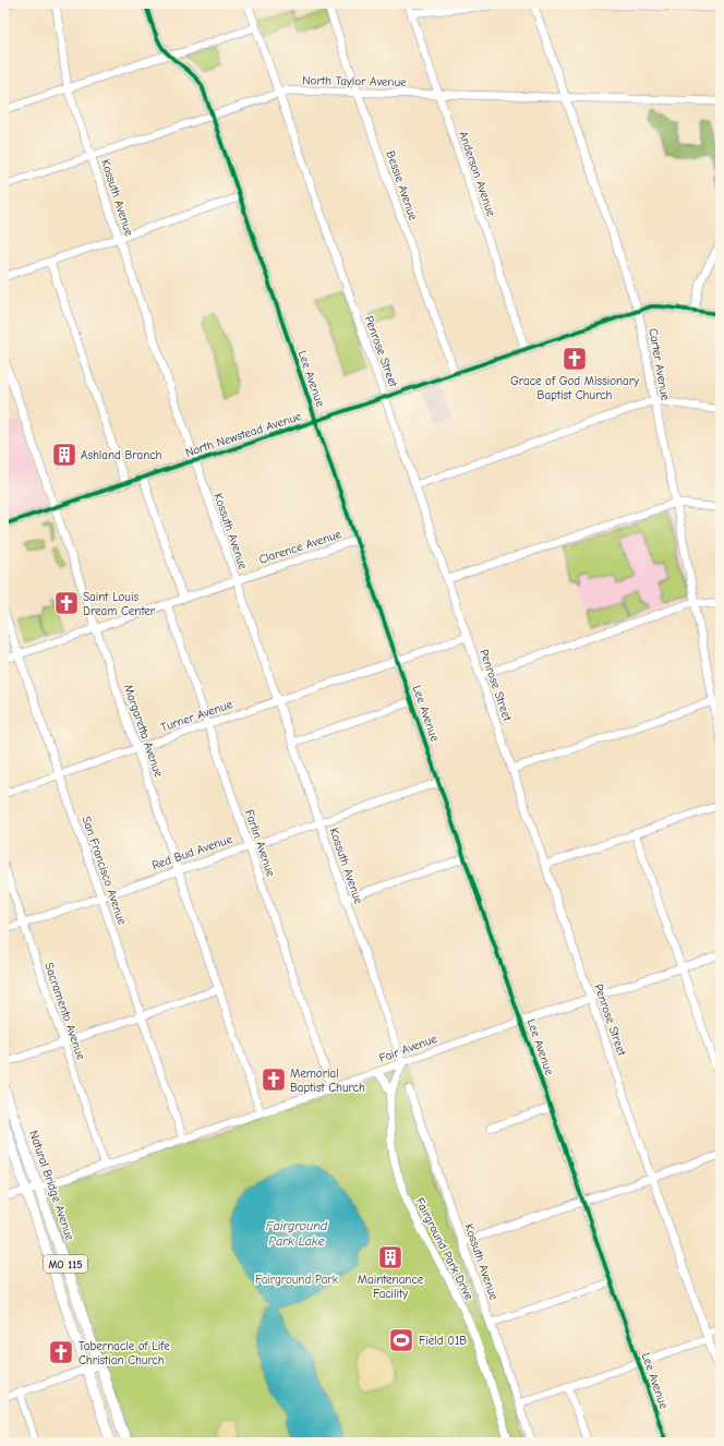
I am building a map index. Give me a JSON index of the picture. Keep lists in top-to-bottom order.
{
  "streets": {
    "main road": ["Natural Bridge Avenue", "MO 115"],
    "street": [
      "North Taylor Avenue",
      "Anderson Avenue",
      "Bessie Avenue",
      "Kossuth Avenue",
      "Penrose Street",
      "Carter Avenue",
      "Lee Avenue",
      "North Newstead Avenue",
      "Clarence Avenue",
      "Turner Avenue",
      "Margaretta Avenue",
      "Farlin Avenue",
      "Red Bud Avenue",
      "San Francisco Avenue",
      "Sacramento Avenue",
      "Fair Avenue",
      "Fairground Park Drive"
    ]
  },
  "crossings": [
    ["North Taylor Avenue", "Anderson Avenue"],
    ["North Taylor Avenue", "Bessie Avenue"],
    ["North Taylor Avenue", "Kossuth Avenue"],
    ["North Taylor Avenue", "Penrose Street"],
    ["North Taylor Avenue", "Carter Avenue"],
    ["North Taylor Avenue", "Lee Avenue"],
    ["Anderson Avenue", "North Newstead Avenue"],
    ["Bessie Avenue", "North Newstead Avenue"],
    ["Kossuth Avenue", "North Newstead Avenue"],
    ["Kossuth Avenue", "Clarence Avenue"],
    ["Kossuth Avenue", "Turner Avenue"],
    ["Kossuth Avenue", "Red Bud Avenue"],
    ["Kossuth Avenue", "Fair Avenue"],
    ["Kossuth Avenue", "Fairground Park Drive"],
    ["Penrose Street", "North Newstead Avenue"],
    ["Penrose Street", "Turner Avenue"],
    ["Penrose Street", "Fair Avenue"],
    ["Carter Avenue", "North Newstead Avenue"],
    ["Lee Avenue", "North Newstead Avenue"],
    ["Lee Avenue", "Clarence Avenue"],
    ["Lee Avenue", "Turner Avenue"],
    ["Lee Avenue", "Red Bud Avenue"],
    ["Lee Avenue", "Fair Avenue"],
    ["North Newstead Avenue", "Margaretta Avenue"],
    ["Clarence Avenue", "Margaretta Avenue"],
    ["Clarence Avenue", "Farlin Avenue"],
    ["Clarence Avenue", "San Francisco Avenue"],
    ["Turner Avenue", "Margaretta Avenue"],
    ["Turner Avenue", "Farlin Avenue"],
    ["Turner Avenue", "San Francisco Avenue"],
    ["Margaretta Avenue", "Red Bud Avenue"],
    ["Margaretta Avenue", "Fair Avenue"],
    ["Farlin Avenue", "Red Bud Avenue"],
    ["Farlin Avenue", "Fair Avenue"],
    ["Red Bud Avenue", "San Francisco Avenue"],
    ["Red Bud Avenue", "Sacramento Avenue"],
    ["San Francisco Avenue", "Fair Avenue"],
    ["Sacramento Avenue", "Fair Avenue"],
    ["Fair Avenue", "Natural Bridge Avenue"],
    ["Fair Avenue", "Fairground Park Drive"],
    ["Fair Avenue", "MO 115"]
  ],
  "water": ["Fairground Park Lake"],
  "parks": ["Fairground Park"],
  "places": {
    "church": [
      "Grace of God Missionary Baptist Church",
      "Saint Louis Dream Center",
      "Memorial Baptist Church",
      "Tabernacle of Life Christian Church"
    ],
    "building": ["Ashland Branch", "Maintenance Facility"],
    "sports": ["Field 01B"]
  }
}
